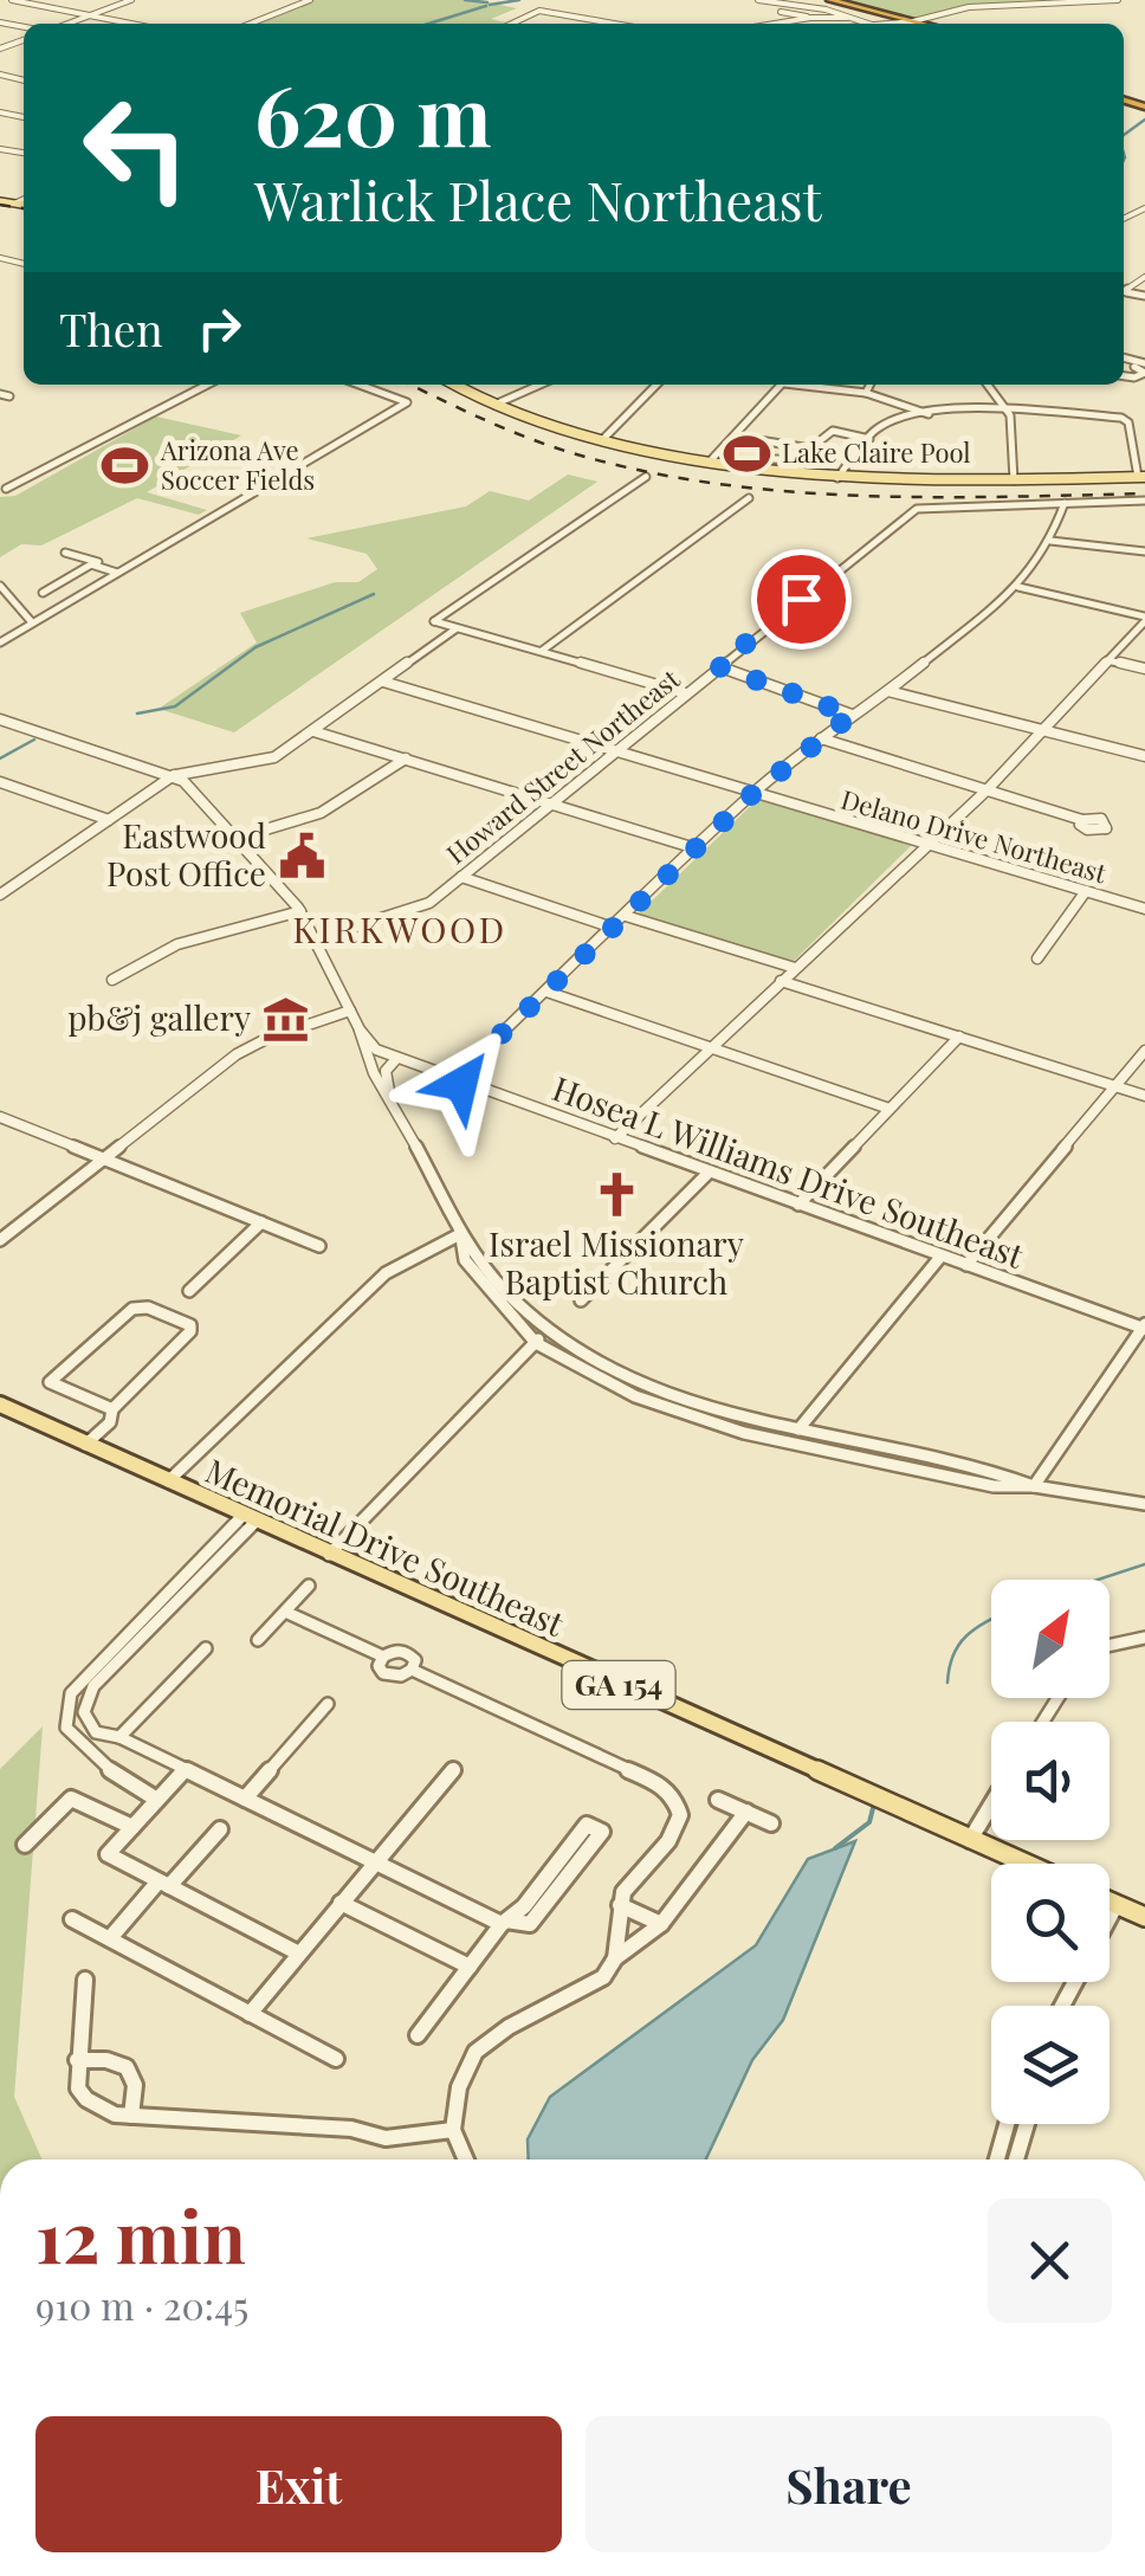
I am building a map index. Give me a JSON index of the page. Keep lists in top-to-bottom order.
{
  "streets": {
    "main road": ["Memorial Drive Southeast", "GA 154"],
    "street": ["Howard Street Northeast", "Delano Drive Northeast", "Hosea L Williams Drive Southeast"]
  },
  "crossings": [
    ["Howard Street Northeast", "Delano Drive Northeast"],
    ["Howard Street Northeast", "Hosea L Williams Drive Southeast"]
  ],
  "districts": ["KIRKWOOD"],
  "places": {
    "sports": ["Lake Claire Pool", "Arizona Ave Soccer Fields"],
    "public building": ["Eastwood Post Office"],
    "museum": ["pb&j gallery"],
    "church": ["Israel Missionary Baptist Church"]
  },
  "north": "top right",
  "page": {
    "turn": ["620 m", "Warlick Place Northeast"],
    "then": "Then",
    "heading": ["12 min", "910 m · 20:45"],
    "buttons": ["Exit", "Share"]
  }
}
